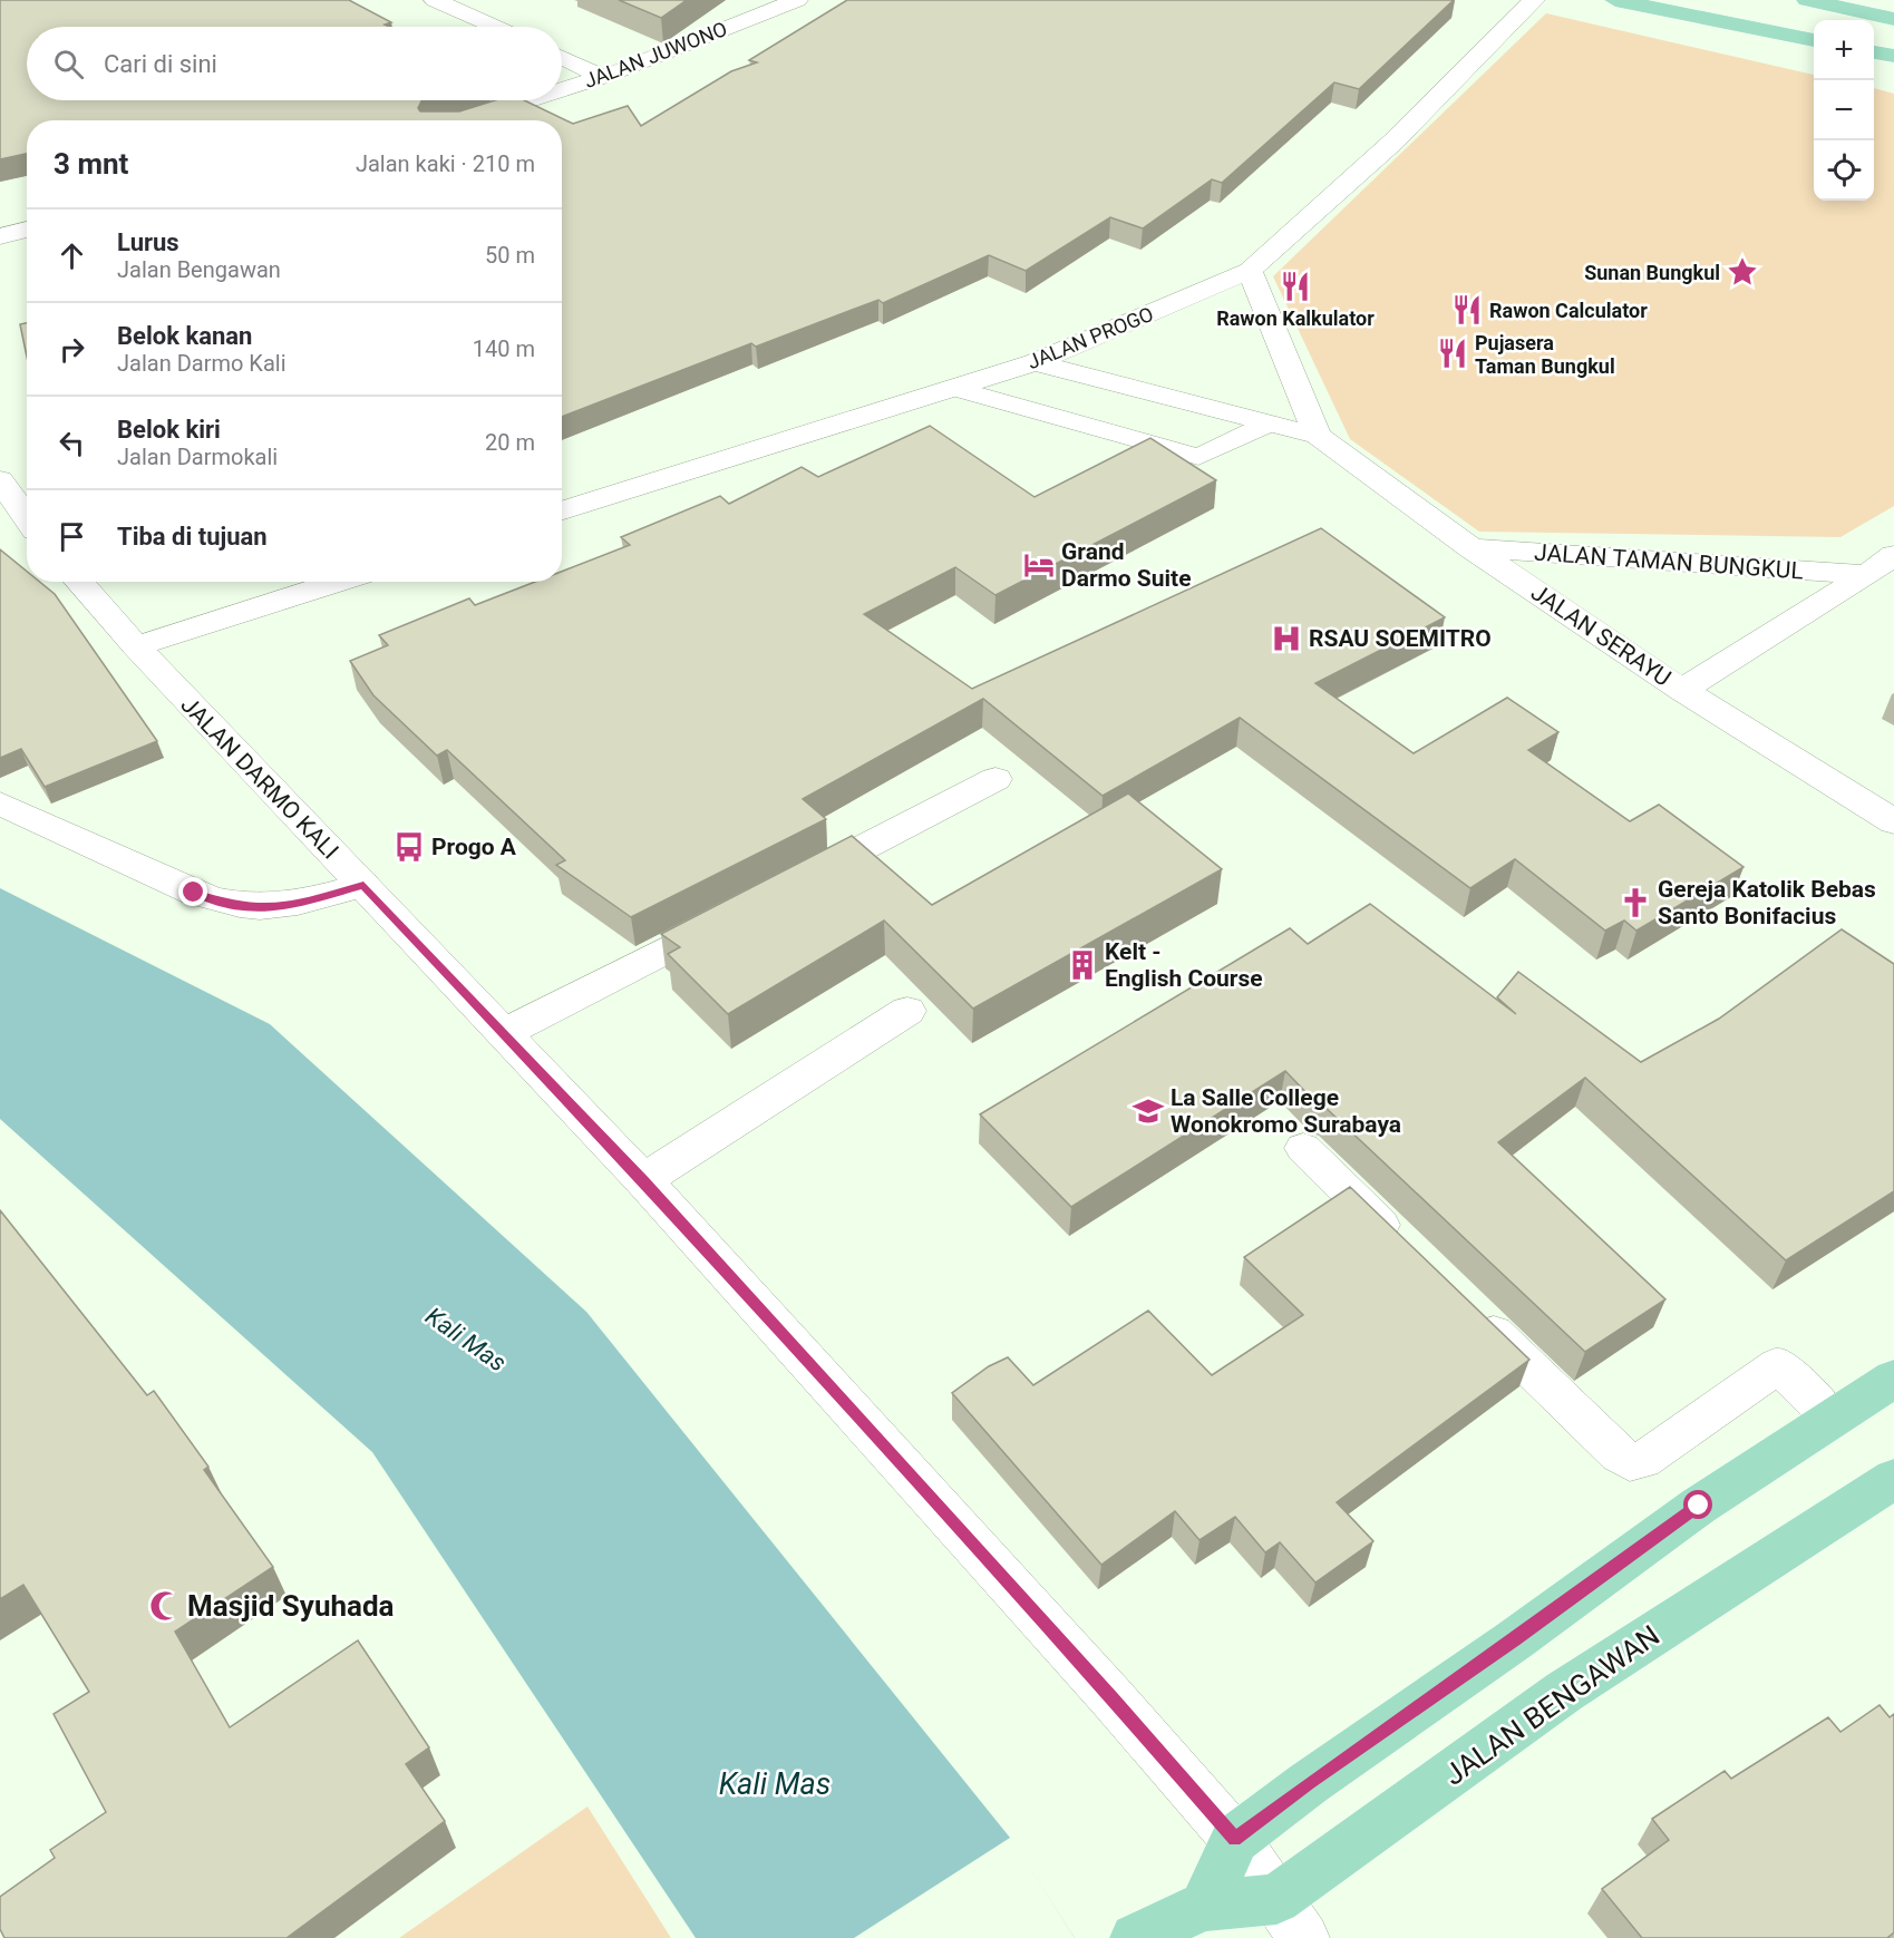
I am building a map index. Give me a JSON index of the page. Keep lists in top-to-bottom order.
{
  "streets": {
    "main road": ["JALAN BENGAWAN"],
    "street": [
      "JALAN JUWONO",
      "JALAN PROGO",
      "JALAN TAMAN BUNGKUL",
      "JALAN SERAYU",
      "JALAN DARMO KALI"
    ]
  },
  "crossings": [
    ["JALAN PROGO", "JALAN SERAYU"],
    ["JALAN TAMAN BUNGKUL", "JALAN SERAYU"],
    ["JALAN DARMO KALI", "JALAN BENGAWAN"]
  ],
  "water": ["Kali Mas"],
  "places": {
    "place": ["Sunan Bungkul"],
    "restaurant": ["Rawon Kalkulator", "Rawon Calculator", "Pujasera Taman Bungkul"],
    "hotel": ["Grand Darmo Suite"],
    "hospital": ["RSAU SOEMITRO"],
    "bus stop": ["Progo A"],
    "church": ["Gereja Katolik Bebas Santo Bonifacius"],
    "building": ["Kelt - English Course"],
    "school or university": ["La Salle College Wonokromo Surabaya"],
    "mosque": ["Masjid Syuhada"]
  },
  "page": {
    "map_buttons": ["+", "−"],
    "search": "Cari di sini",
    "heading": ["3 mnt", "Jalan kaki · 210 m"],
    "list": [
      ["Lurus", "Jalan Bengawan", "50 m"],
      ["Belok kanan", "Jalan Darmo Kali", "140 m"],
      ["Belok kiri", "Jalan Darmokali", "20 m"],
      "Tiba di tujuan"
    ]
  }
}
